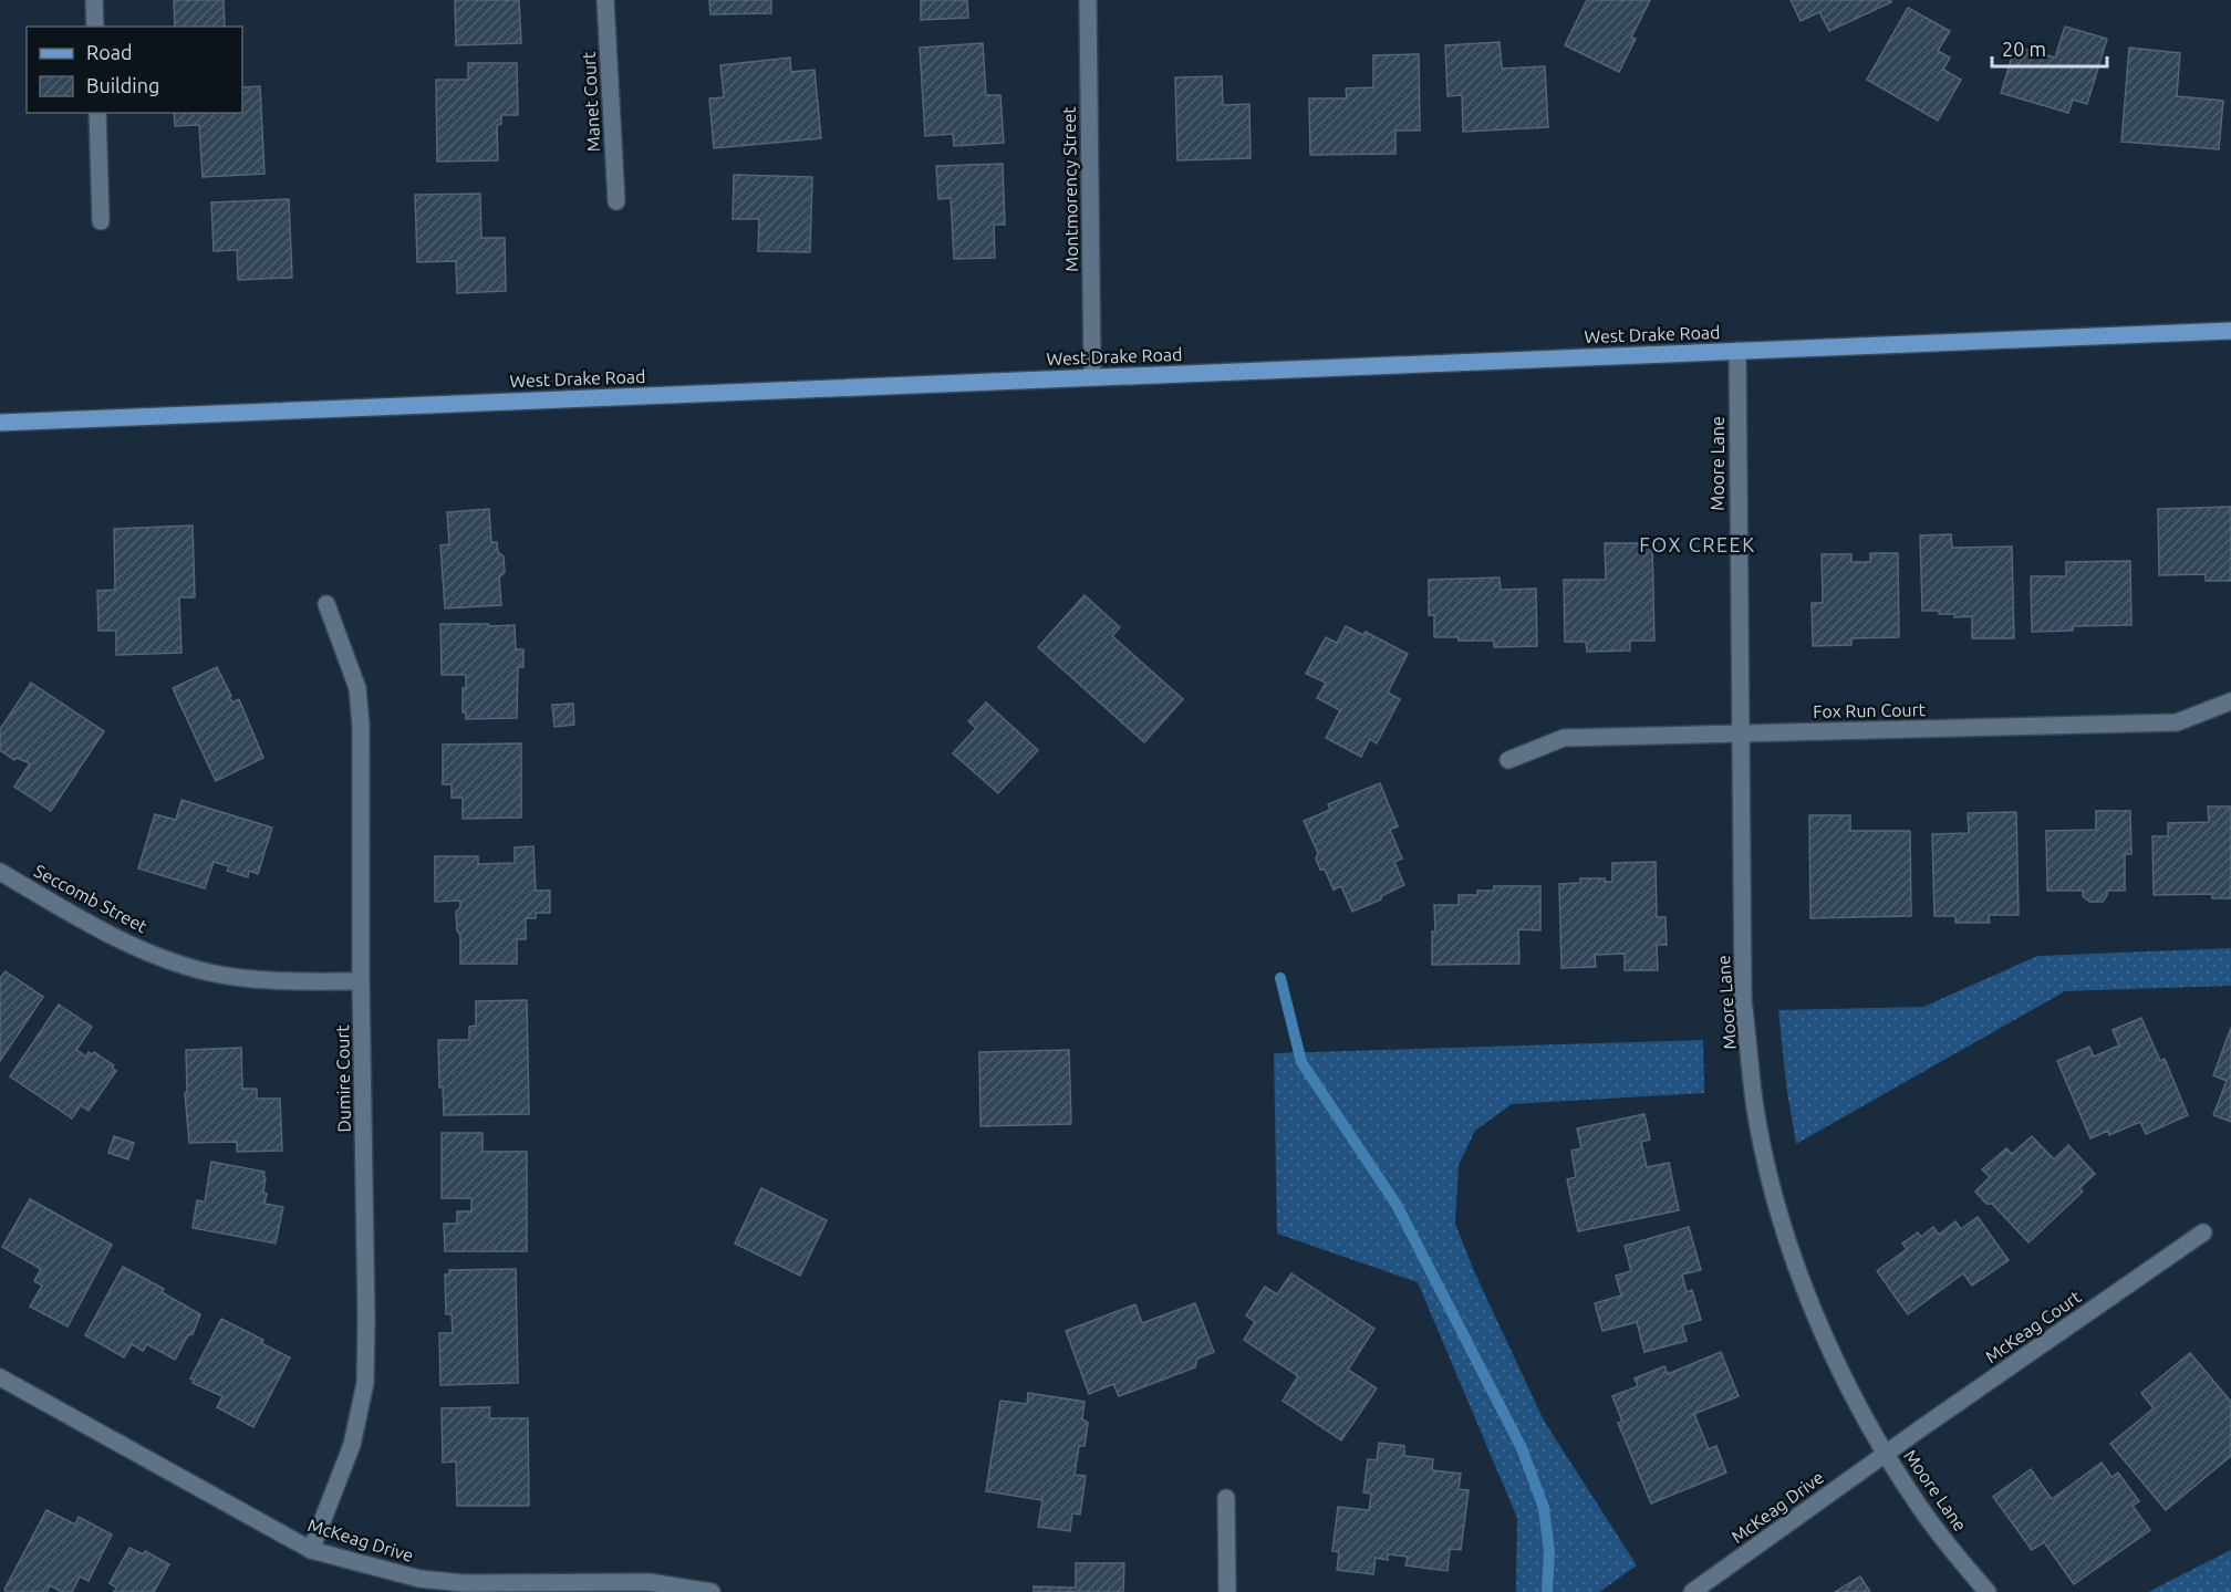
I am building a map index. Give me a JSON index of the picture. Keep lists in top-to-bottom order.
{
  "streets": {
    "main road": ["West Drake Road"],
    "street": [
      "Manet Court",
      "Montmorency Street",
      "Moore Lane",
      "Fox Run Court",
      "Seccomb Street",
      "Dumire Court",
      "McKeag Court",
      "McKeag Drive"
    ]
  },
  "crossings": [
    ["Montmorency Street", "West Drake Road"],
    ["West Drake Road", "Moore Lane"],
    ["Moore Lane", "Fox Run Court"],
    ["Moore Lane", "McKeag Court"],
    ["Moore Lane", "McKeag Drive"],
    ["Seccomb Street", "Dumire Court"],
    ["Dumire Court", "McKeag Drive"],
    ["McKeag Court", "McKeag Drive"]
  ],
  "districts": ["FOX CREEK"],
  "legend": ["Road", "Building"],
  "scale_bar": "20 m"
}
